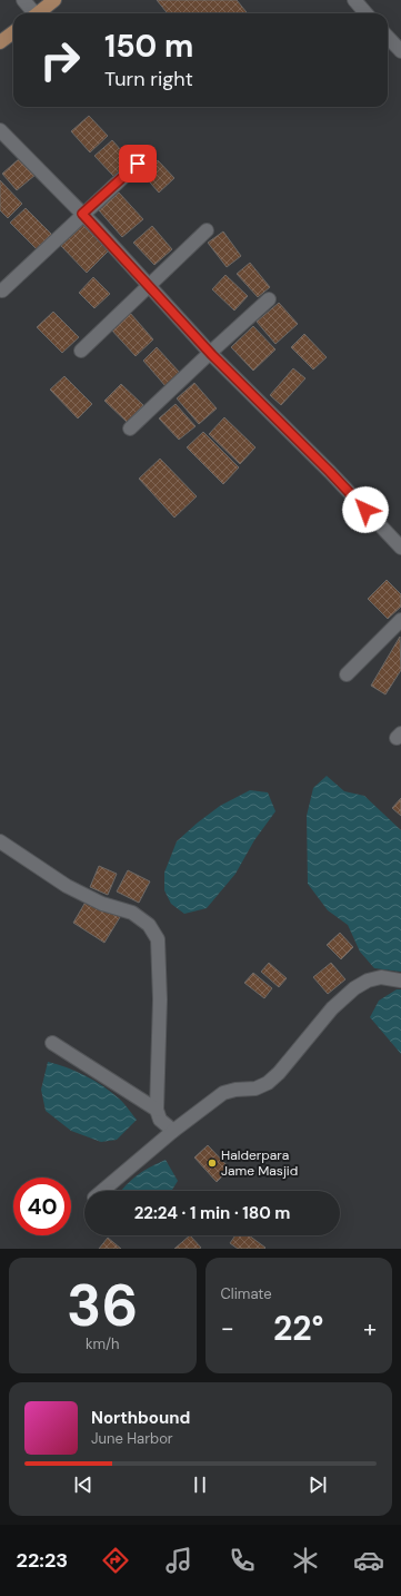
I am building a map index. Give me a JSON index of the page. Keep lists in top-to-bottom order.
{
  "places": ["Halderpara Jame Masjid"],
  "page": {
    "turn": ["150 m", "Turn right"],
    "limit": "40",
    "trip": "22:24 · 1 min · 180 m",
    "tile": [
      ["36", "km/h"],
      "Climate"
    ],
    "heat": ["−", "22°", "+"],
    "song": ["Northbound", "June Harbor"],
    "tabs": "22:23"
  }
}
